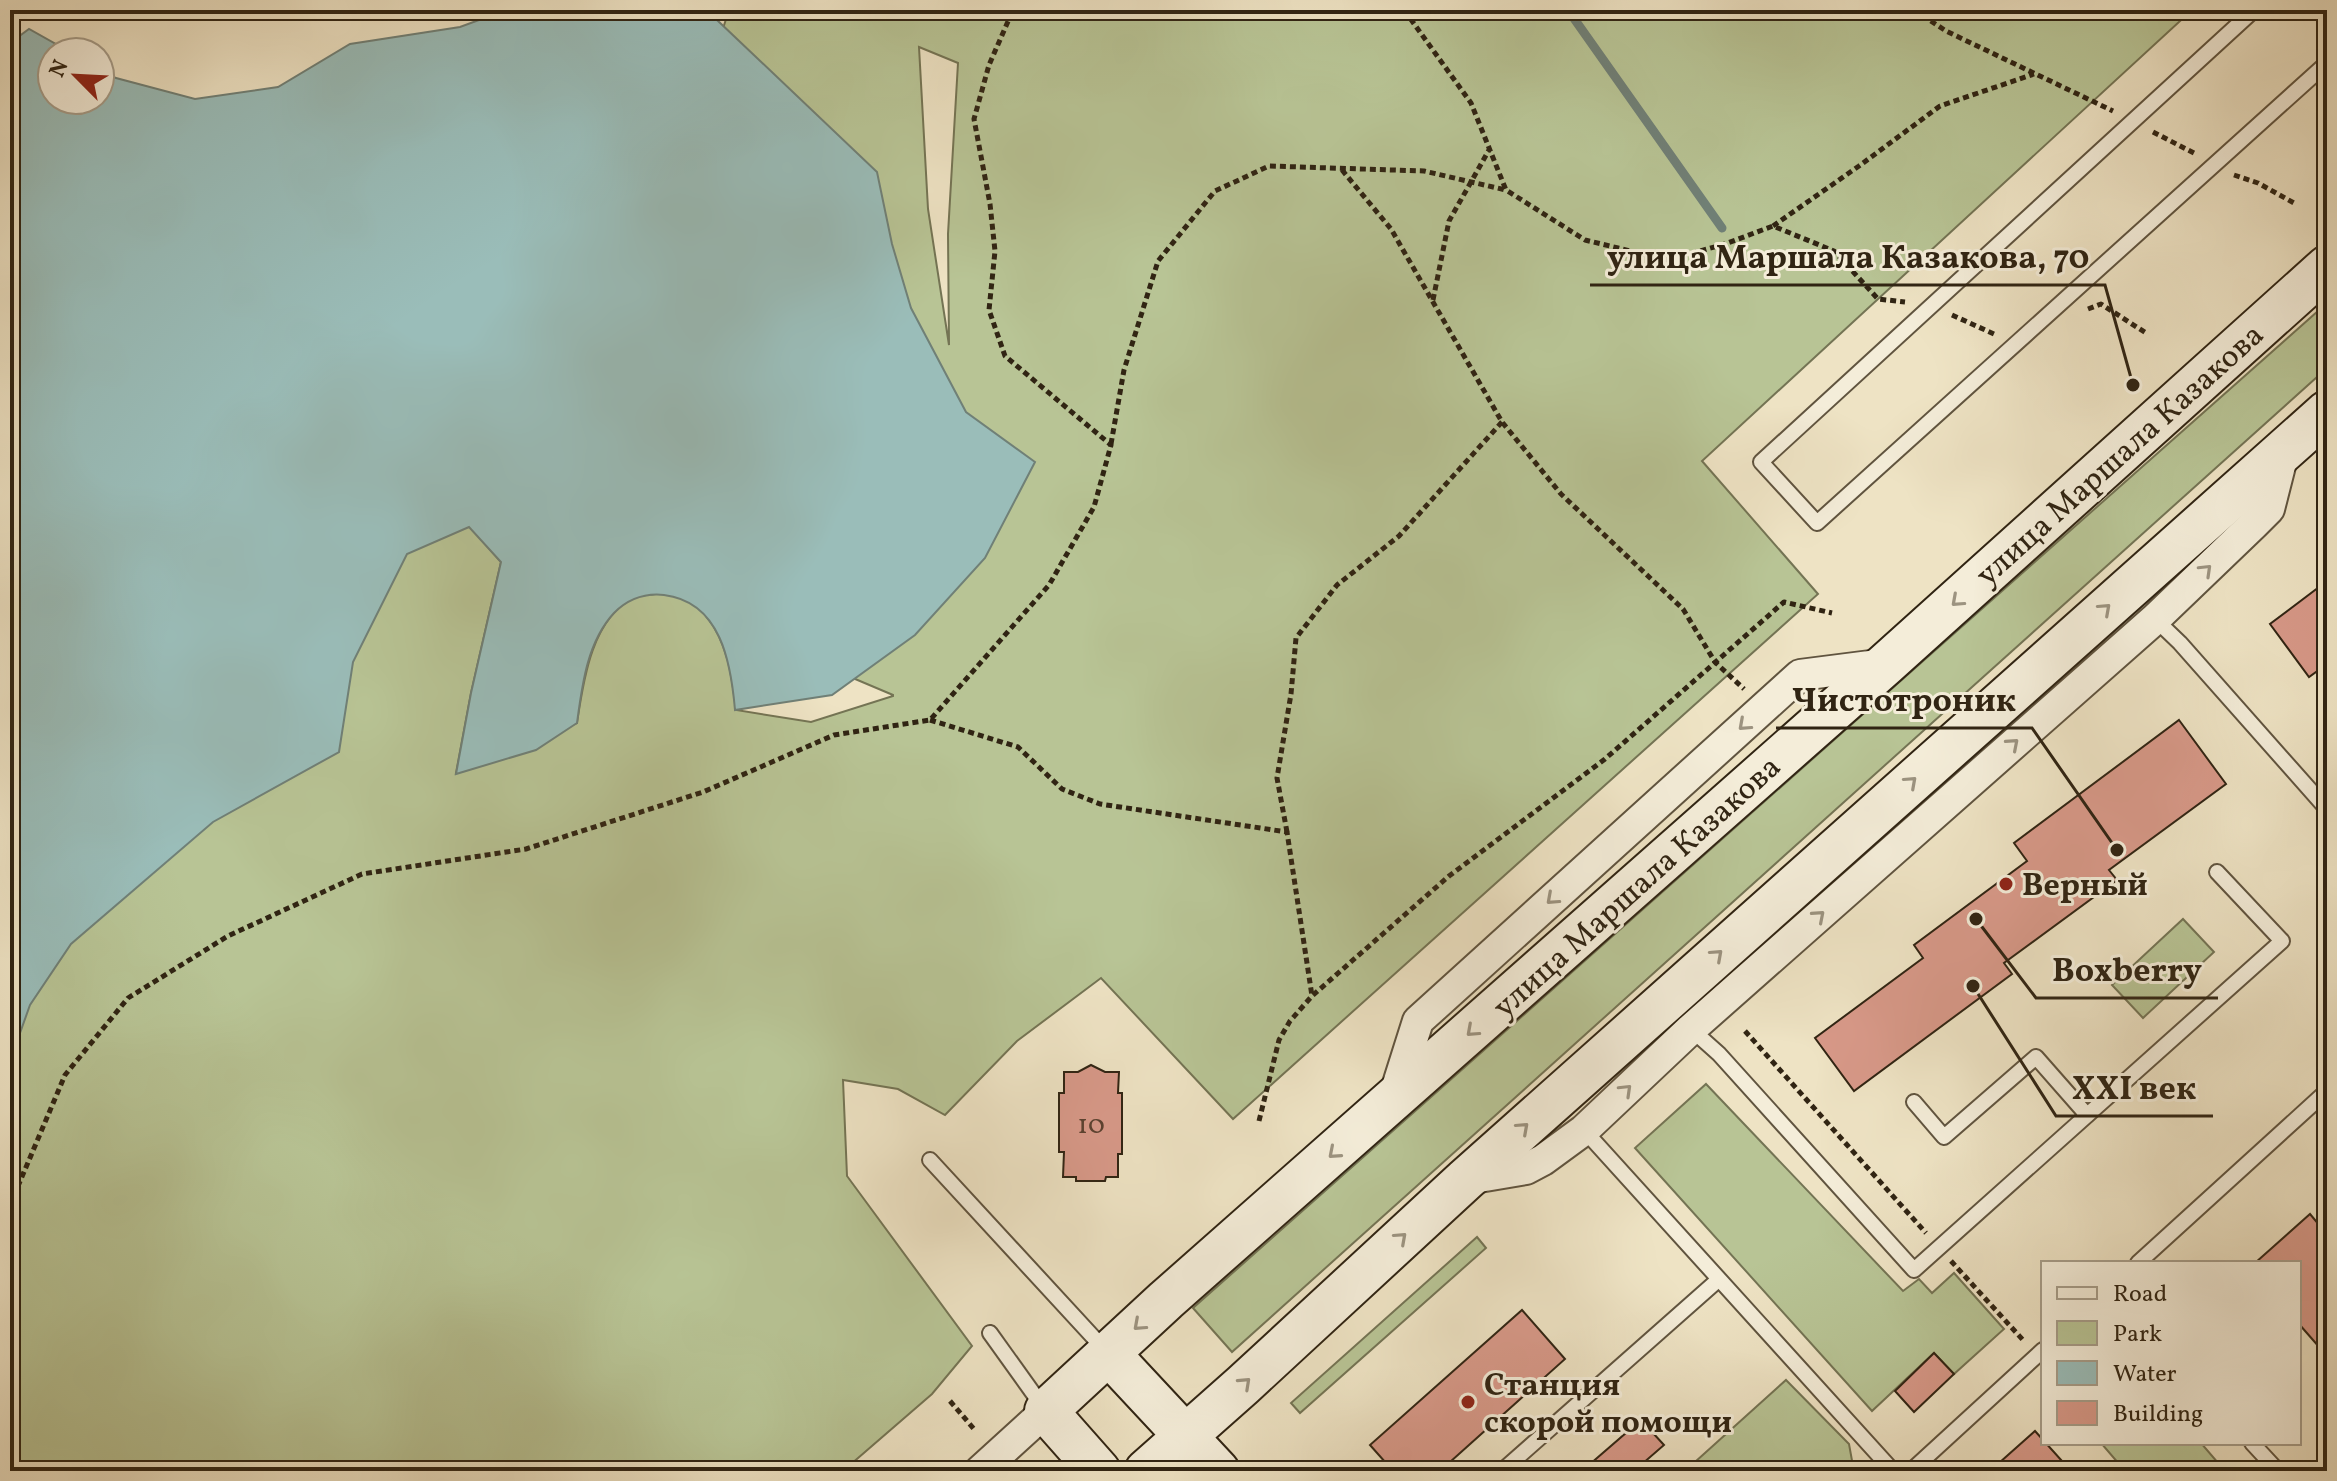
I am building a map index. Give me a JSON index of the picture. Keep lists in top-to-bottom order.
{
  "streets": {
    "street": ["улица Маршала Казакова"]
  },
  "places": [
    "улица Маршала Казакова, 70",
    "Чистотроник",
    "Верный",
    "Boxberry",
    "XXI век",
    "Станция скорой помощи"
  ],
  "house_numbers": ["10"],
  "legend": [
    "Road",
    "Park",
    "Water",
    "Building"
  ],
  "north": "top left"
}
